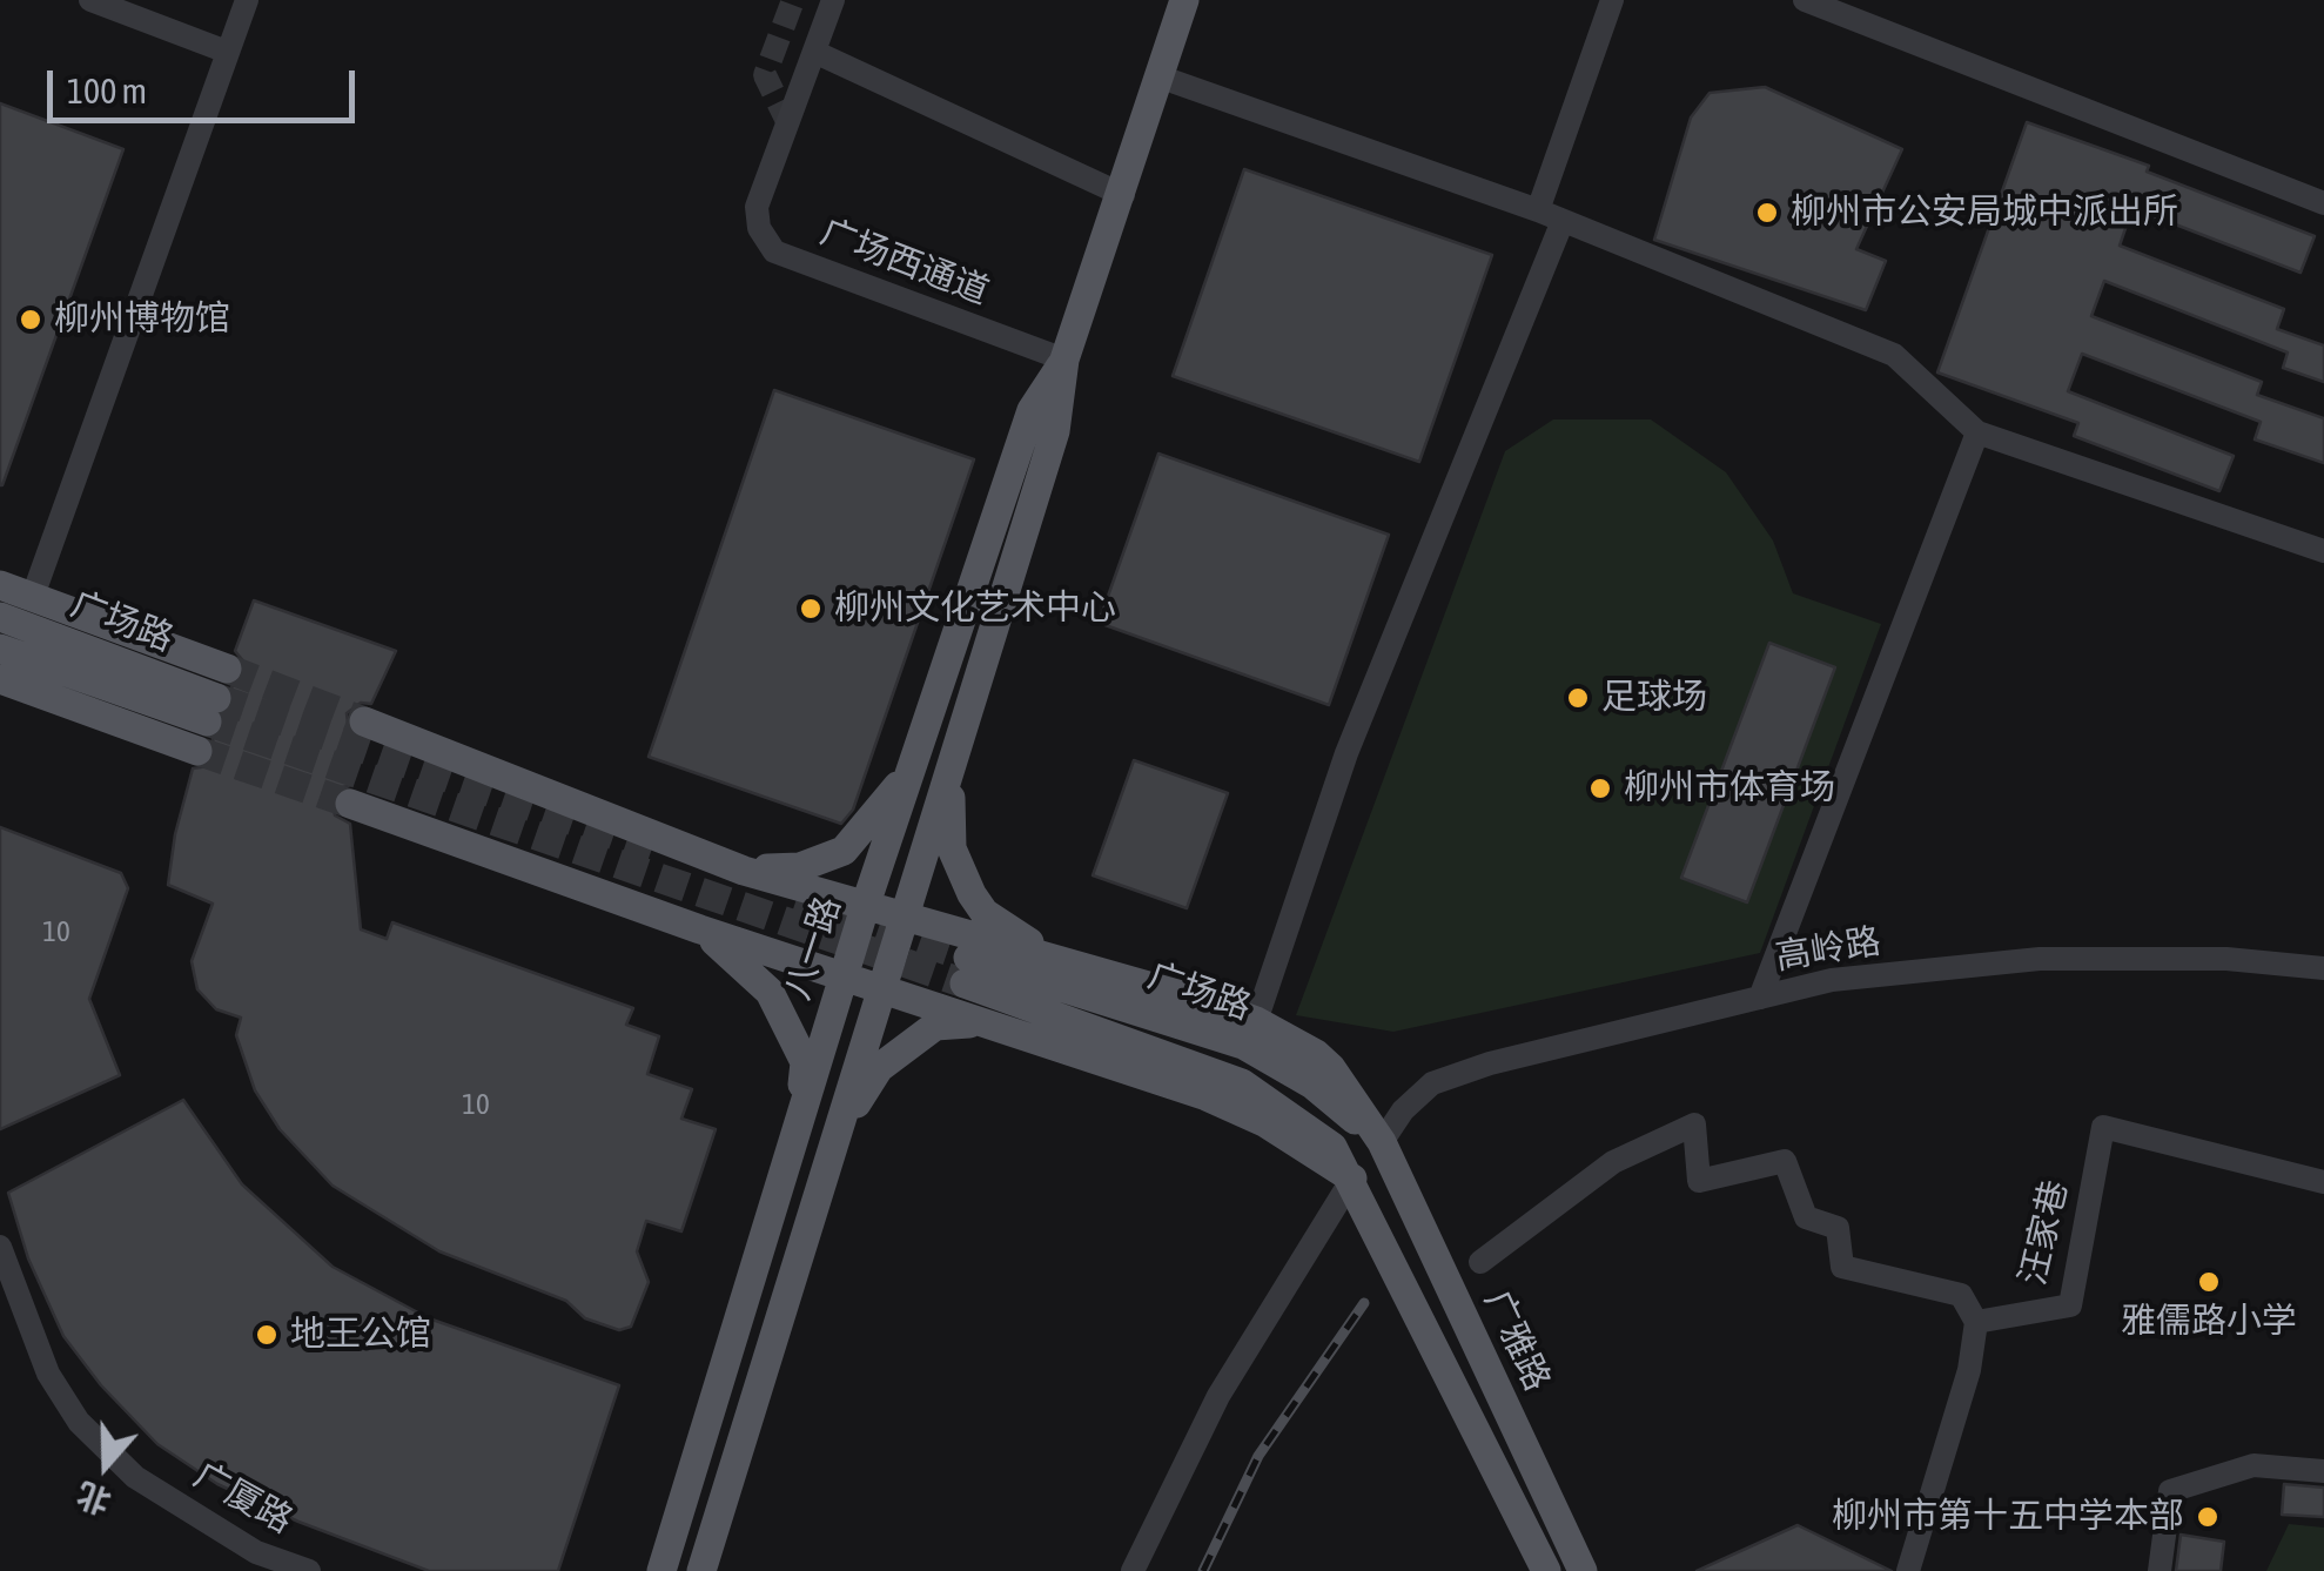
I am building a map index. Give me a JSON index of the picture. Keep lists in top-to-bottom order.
{
  "streets": {
    "main road": ["广场路", "八一路", "广雅路"],
    "street": [
      "广场西通道",
      "高岭路",
      "汪家巷",
      "广厦路"
    ]
  },
  "crossings": [
    ["广场西通道", "八一路"],
    ["广场路", "高岭路"],
    ["广场路", "广雅路"],
    ["高岭路", "广雅路"]
  ],
  "places": [
    "柳州市公安局城中派出所",
    "柳州博物馆",
    "柳州文化艺术中心",
    "足球场",
    "柳州市体育场",
    "雅儒路小学",
    "地王公馆",
    "柳州市第十五中学本部"
  ],
  "house_numbers": ["10", "10"],
  "scale_bar": "100 m",
  "north": "bottom"
}
